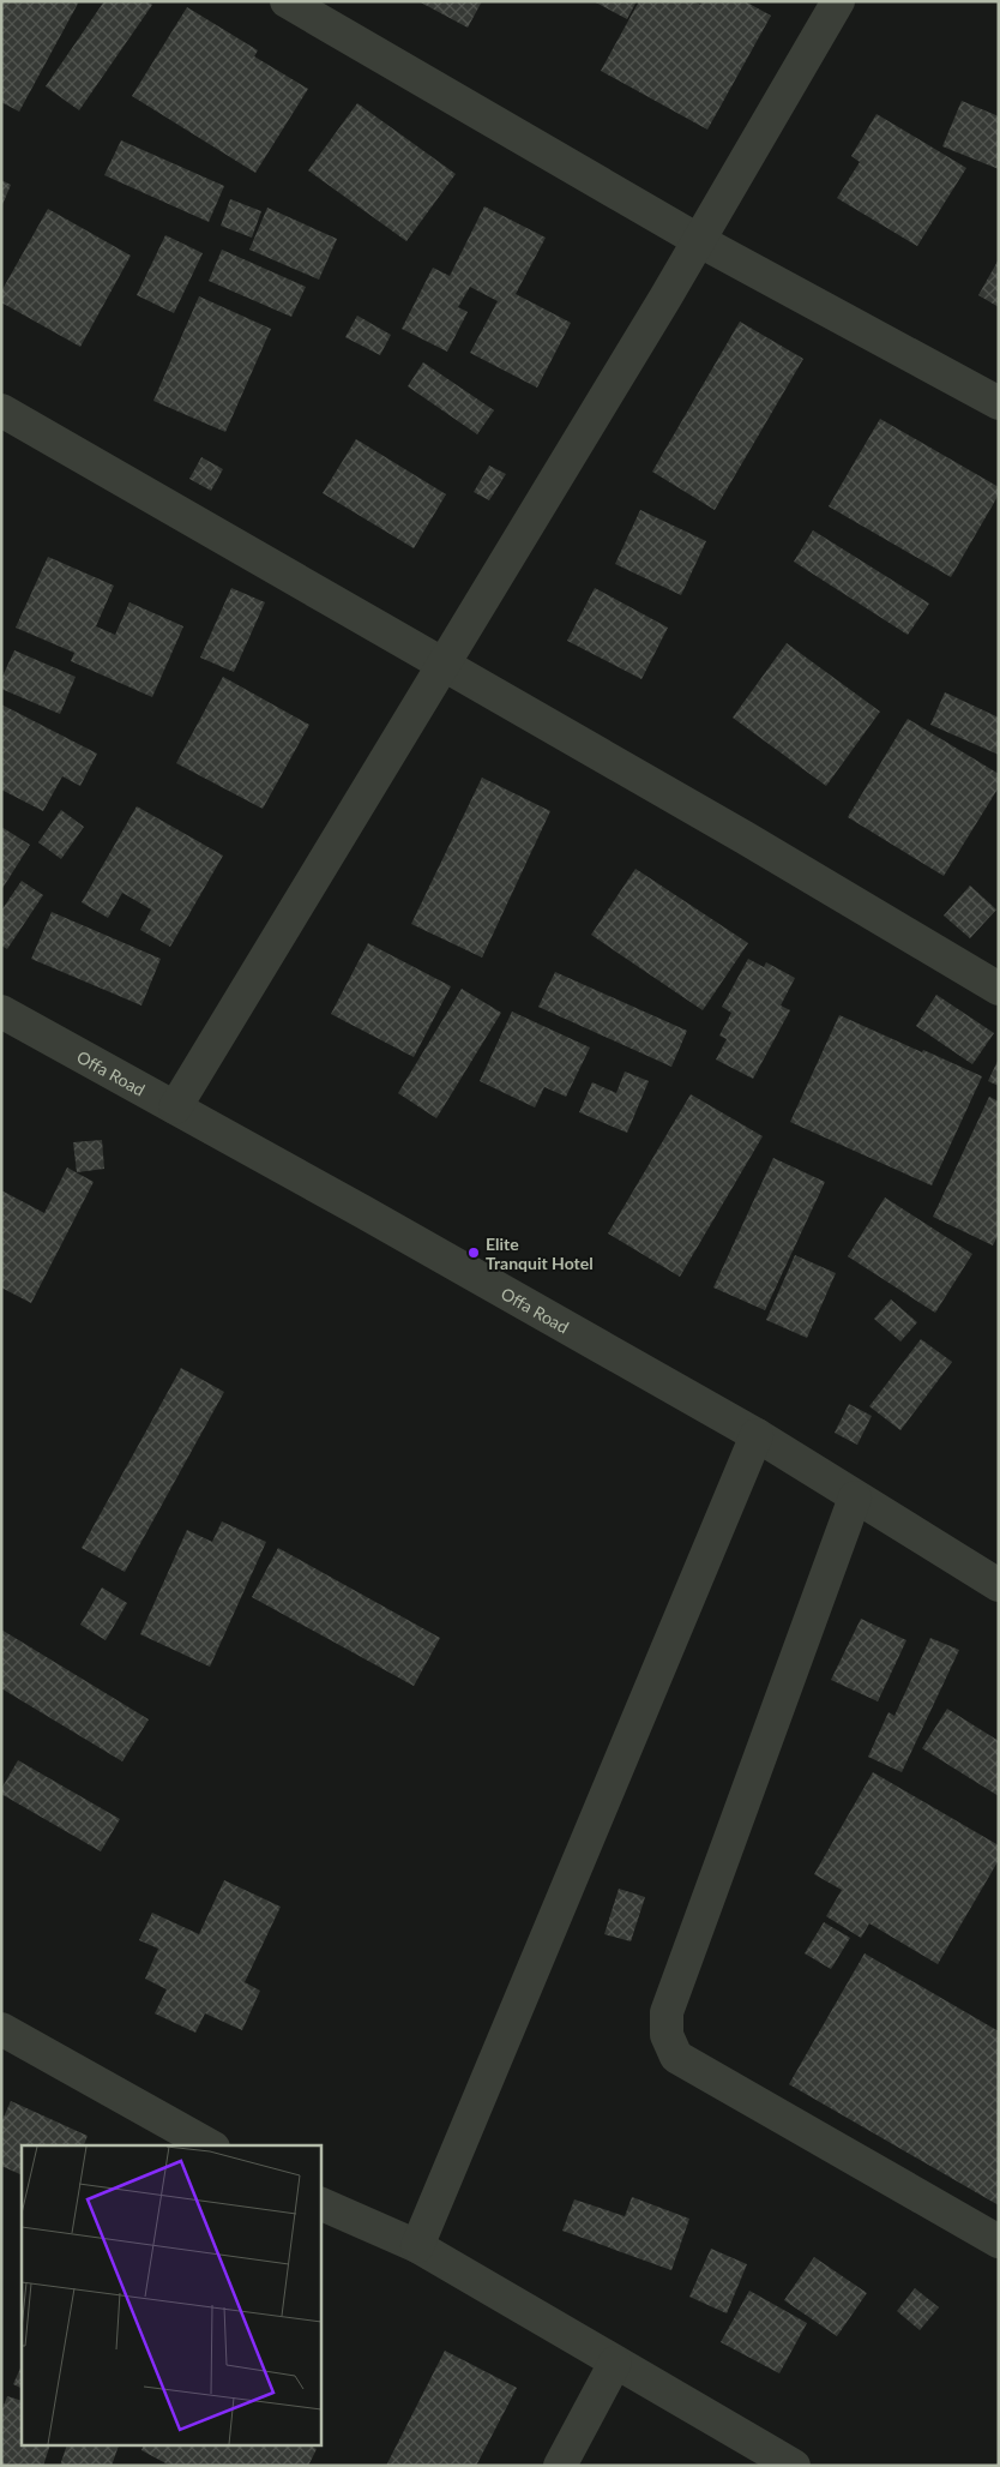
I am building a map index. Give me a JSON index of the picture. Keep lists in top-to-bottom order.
{
  "streets": {
    "street": ["Offa Road"]
  },
  "places": ["Elite Tranquit Hotel"]
}
